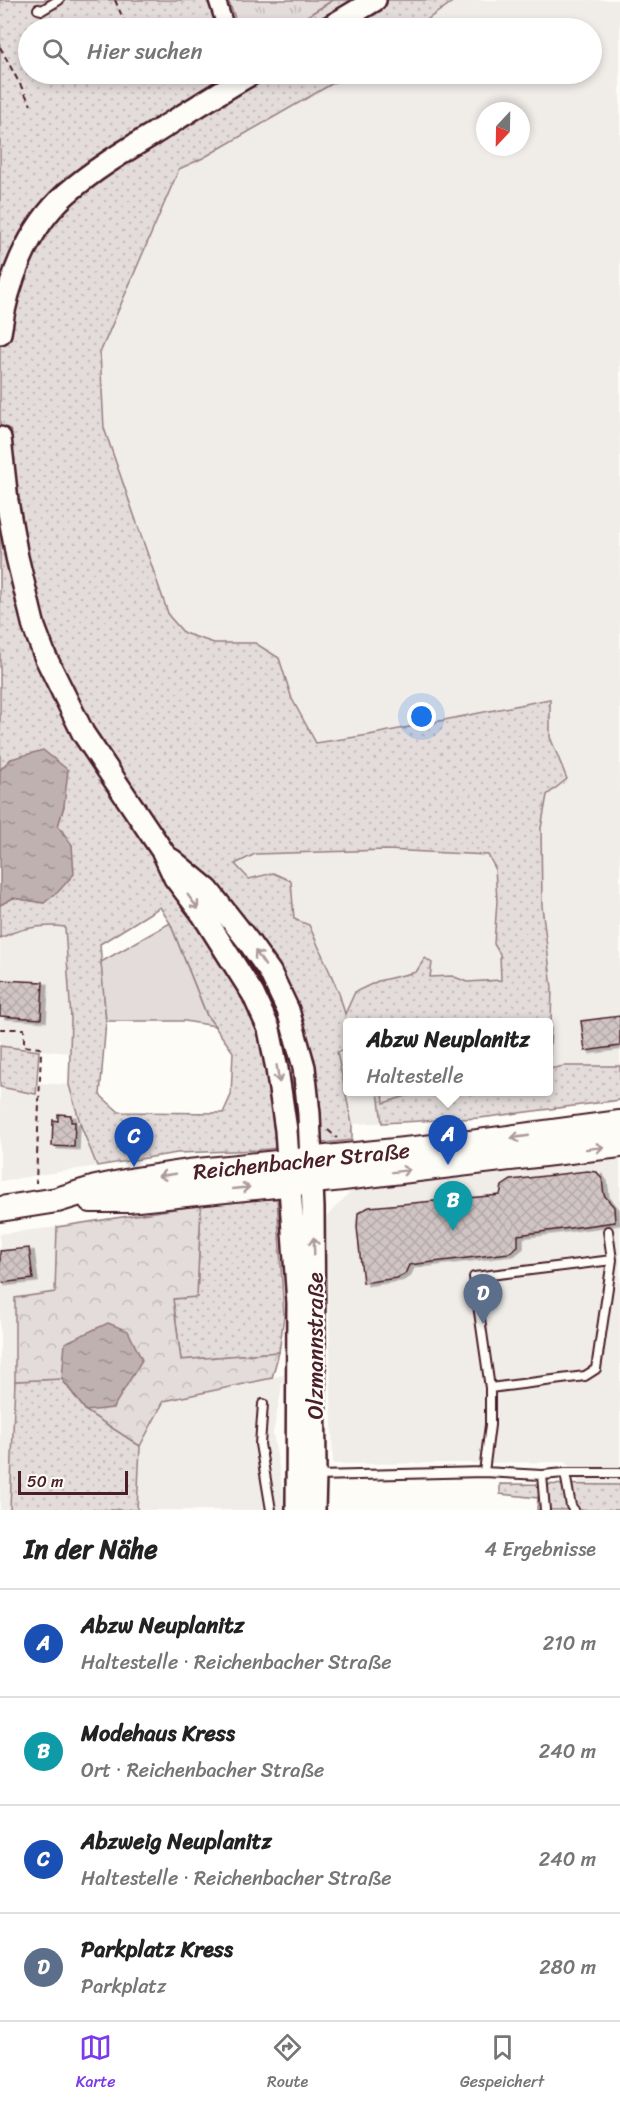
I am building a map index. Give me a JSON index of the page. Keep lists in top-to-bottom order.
{
  "streets": {
    "main road": ["Reichenbacher Straße", "Olzmannstraße"]
  },
  "crossings": [
    ["Reichenbacher Straße", "Olzmannstraße"]
  ],
  "scale_bar": "50 m",
  "north": "bottom",
  "page": {
    "search": "Hier suchen",
    "popup": ["Abzw Neuplanitz", "Haltestelle"],
    "pins": [
      "A",
      "C",
      "B",
      "D"
    ],
    "scale": "50 m",
    "heading": ["In der Nähe", "4 Ergebnisse"],
    "list": [
      {
        "mark": "A",
        "name": "Abzw Neuplanitz",
        "note": "Haltestelle · Reichenbacher Straße",
        "value": "210 m"
      },
      {
        "mark": "B",
        "name": "Modehaus Kress",
        "note": "Ort · Reichenbacher Straße",
        "value": "240 m"
      },
      {
        "mark": "C",
        "name": "Abzweig Neuplanitz",
        "note": "Haltestelle · Reichenbacher Straße",
        "value": "240 m"
      },
      {
        "mark": "D",
        "name": "Parkplatz Kress",
        "note": "Parkplatz",
        "value": "280 m"
      }
    ],
    "nav": ["Karte", "Route", "Gespeichert"]
  }
}
